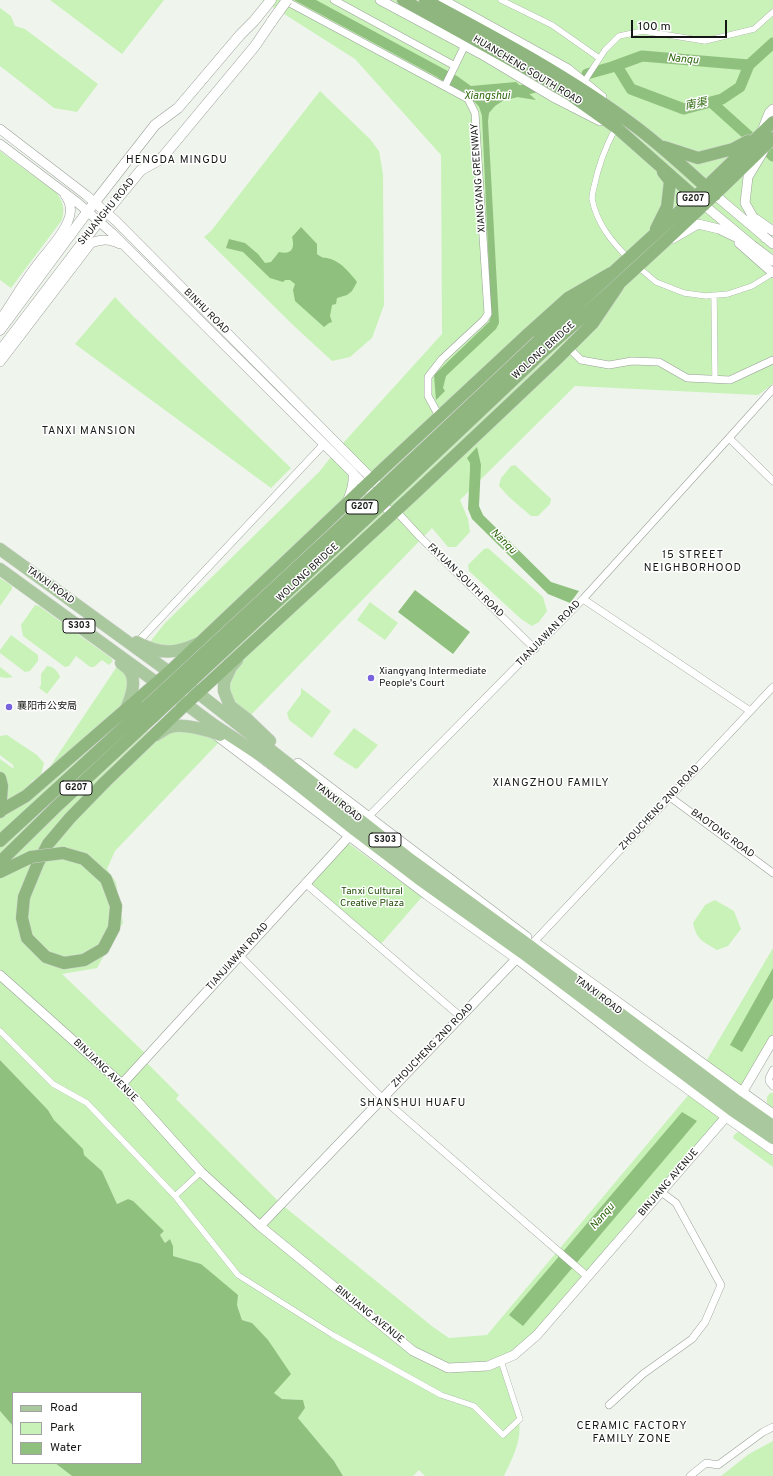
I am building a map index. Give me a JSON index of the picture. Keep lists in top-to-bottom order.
{
  "streets": {
    "highway": ["HUANCHENG SOUTH ROAD", "G207", "WOLONG BRIDGE"],
    "main road": ["SHUANGHU ROAD", "TANXI ROAD", "S303"],
    "street": [
      "XIANGYANG GREENWAY",
      "BINHU ROAD",
      "FAYUAN SOUTH ROAD",
      "TIANJIAWAN ROAD",
      "ZHOUCHENG 2ND ROAD",
      "BAOTONG ROAD",
      "BINJIANG AVENUE"
    ]
  },
  "crossings": [
    ["HUANCHENG SOUTH ROAD", "G207"],
    ["G207", "WOLONG BRIDGE"],
    ["SHUANGHU ROAD", "BINHU ROAD"],
    ["BINHU ROAD", "FAYUAN SOUTH ROAD"],
    ["FAYUAN SOUTH ROAD", "TIANJIAWAN ROAD"],
    ["TANXI ROAD", "TIANJIAWAN ROAD"],
    ["TANXI ROAD", "ZHOUCHENG 2ND ROAD"],
    ["TANXI ROAD", "BINJIANG AVENUE"],
    ["TIANJIAWAN ROAD", "BINJIANG AVENUE"],
    ["ZHOUCHENG 2ND ROAD", "BAOTONG ROAD"],
    ["ZHOUCHENG 2ND ROAD", "BINJIANG AVENUE"]
  ],
  "districts": [
    "HENGDA MINGDU",
    "TANXI MANSION",
    "15 STREET NEIGHBORHOOD",
    "XIANGZHOU FAMILY",
    "SHANSHUI HUAFU",
    "CERAMIC FACTORY FAMILY ZONE"
  ],
  "water": ["Nanqu", "Xiangshui", "南渠"],
  "parks": ["Tanxi Cultural Creative Plaza"],
  "places": ["Xiangyang Intermediate People's Court", "襄阳市公安局"],
  "legend": ["Road", "Park", "Water"],
  "scale_bar": "100 m"
}
